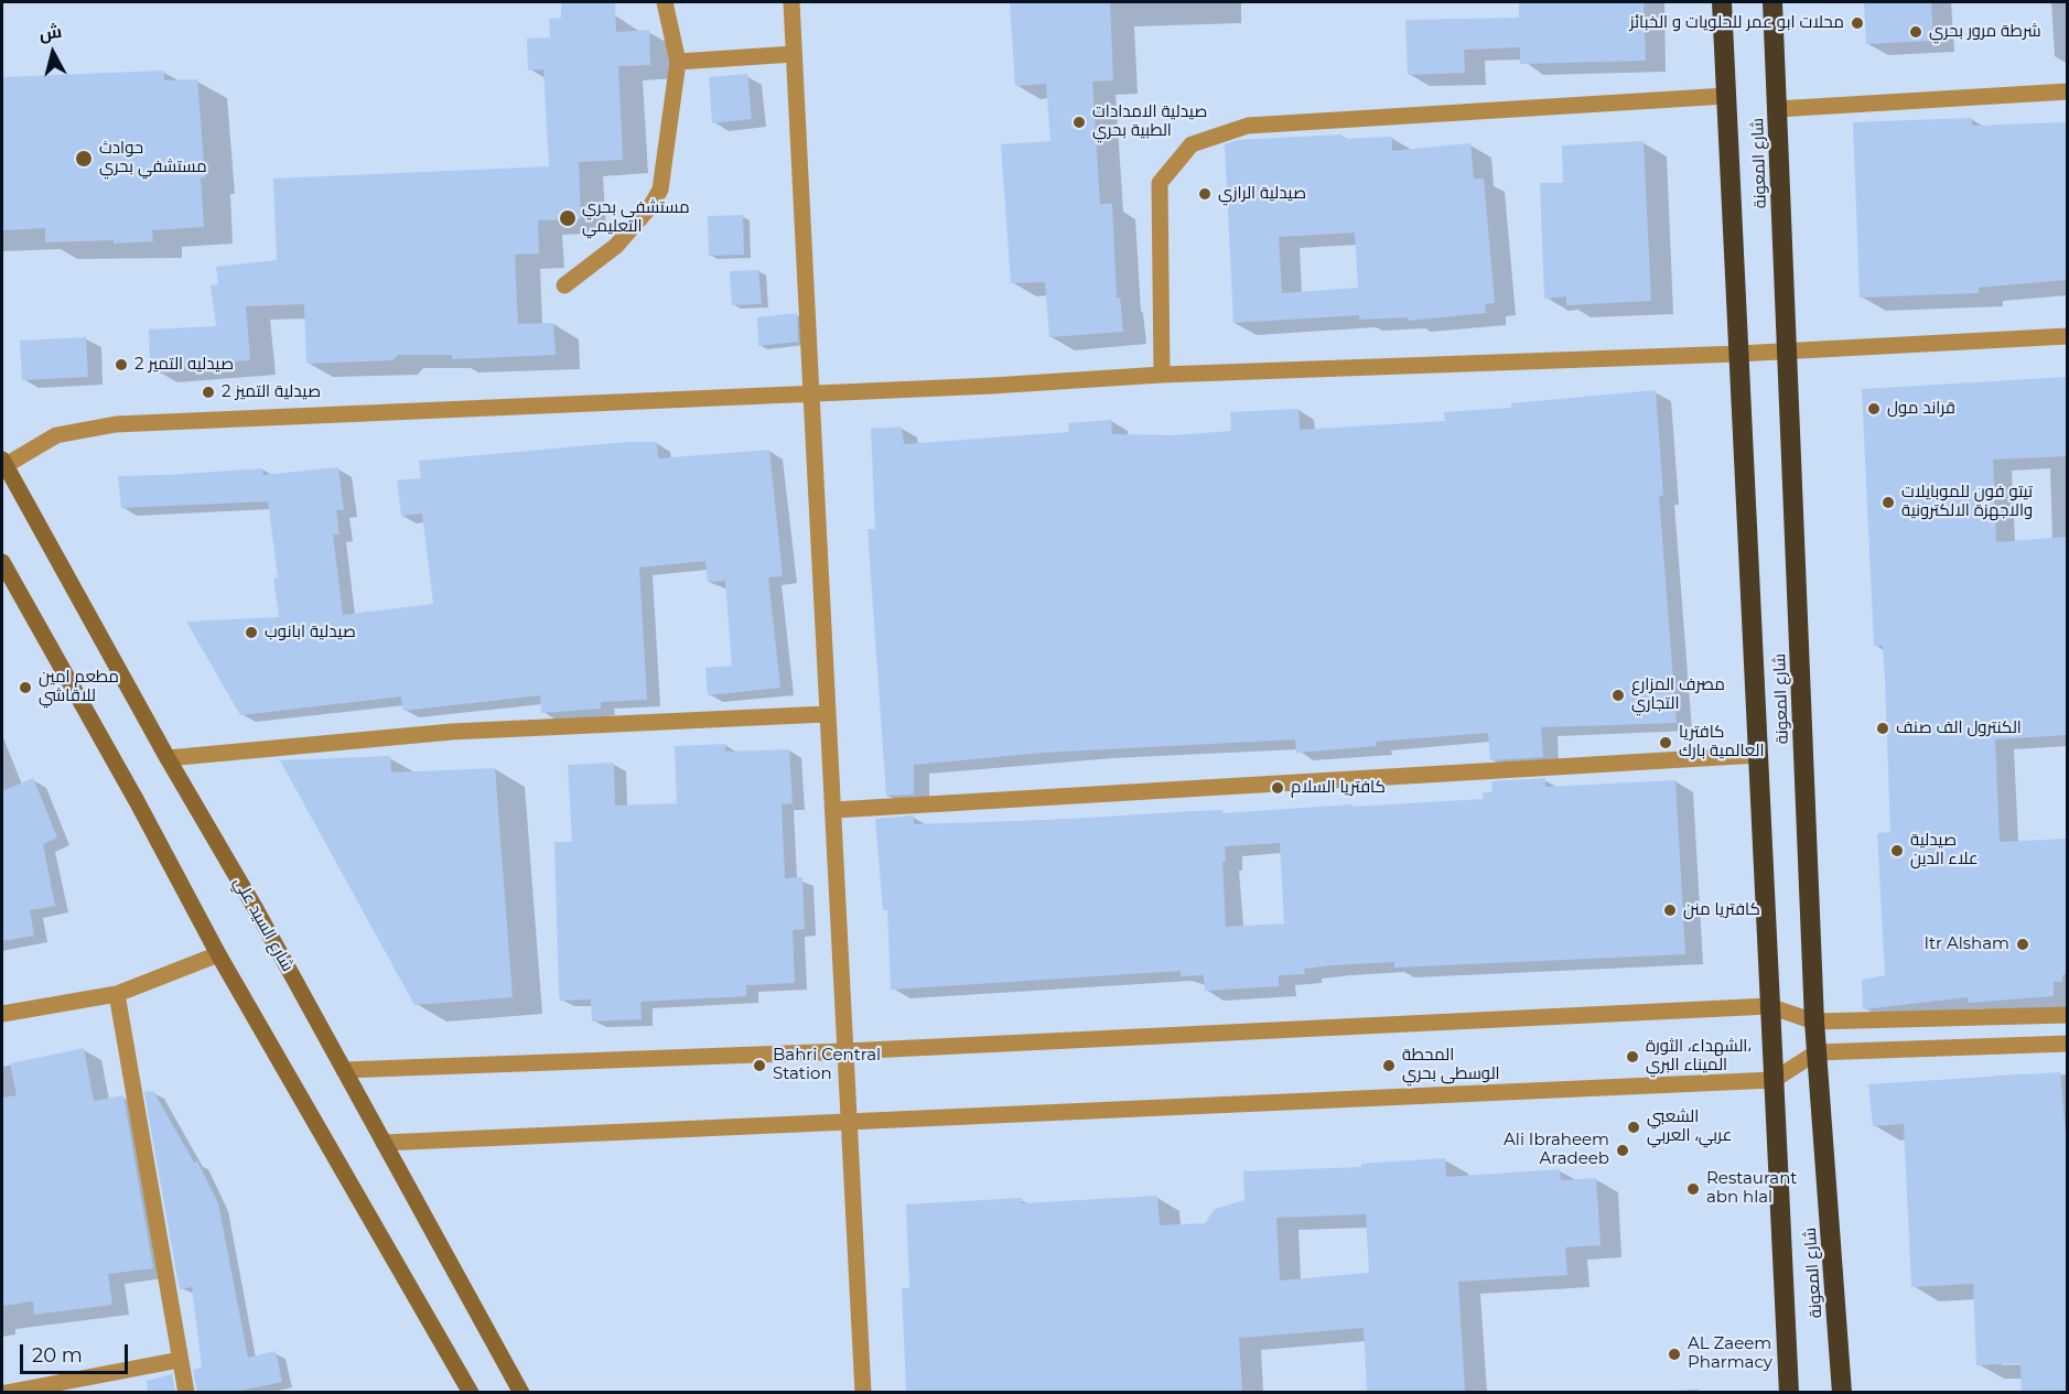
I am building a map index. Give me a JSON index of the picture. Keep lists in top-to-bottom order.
{
  "streets": {
    "highway": ["شارع المعونة"],
    "main road": ["شارع السيد علي"]
  },
  "places": [
    "محلات ابو عمر للحلويات و الخبائز",
    "شرطة مرور بحري",
    "صيدلية الامدادات الطبية بحري",
    "حوادث مستشفي بحري",
    "صيدلية الرازي",
    "مستشفى بحري التعليمي",
    "صيدليه التمير 2",
    "صيدلية التميز 2",
    "قراند مول",
    "تيتو فون للموبايلات والاجهزة الالكترونية",
    "صيدلية ابانوب",
    "مطعم امين للاقاشي",
    "مصرف المزارع التجاري",
    "الكنترول الف صنف",
    "كافتريا العالمية بارك",
    "كافتريا السلام",
    "صيدلية علاء الدين",
    "كافتريا منن",
    "Itr Alsham",
    "الشهداء، الثورة، الميناء البري",
    "Bahri Central Station",
    "المحطة الوسطى بحري",
    "الشعبي عربي، العربي",
    "Ali Ibraheem Aradeeb",
    "Restaurant abn hlal",
    "AL Zaeem Pharmacy"
  ],
  "scale_bar": "20 m",
  "north": "top"
}
